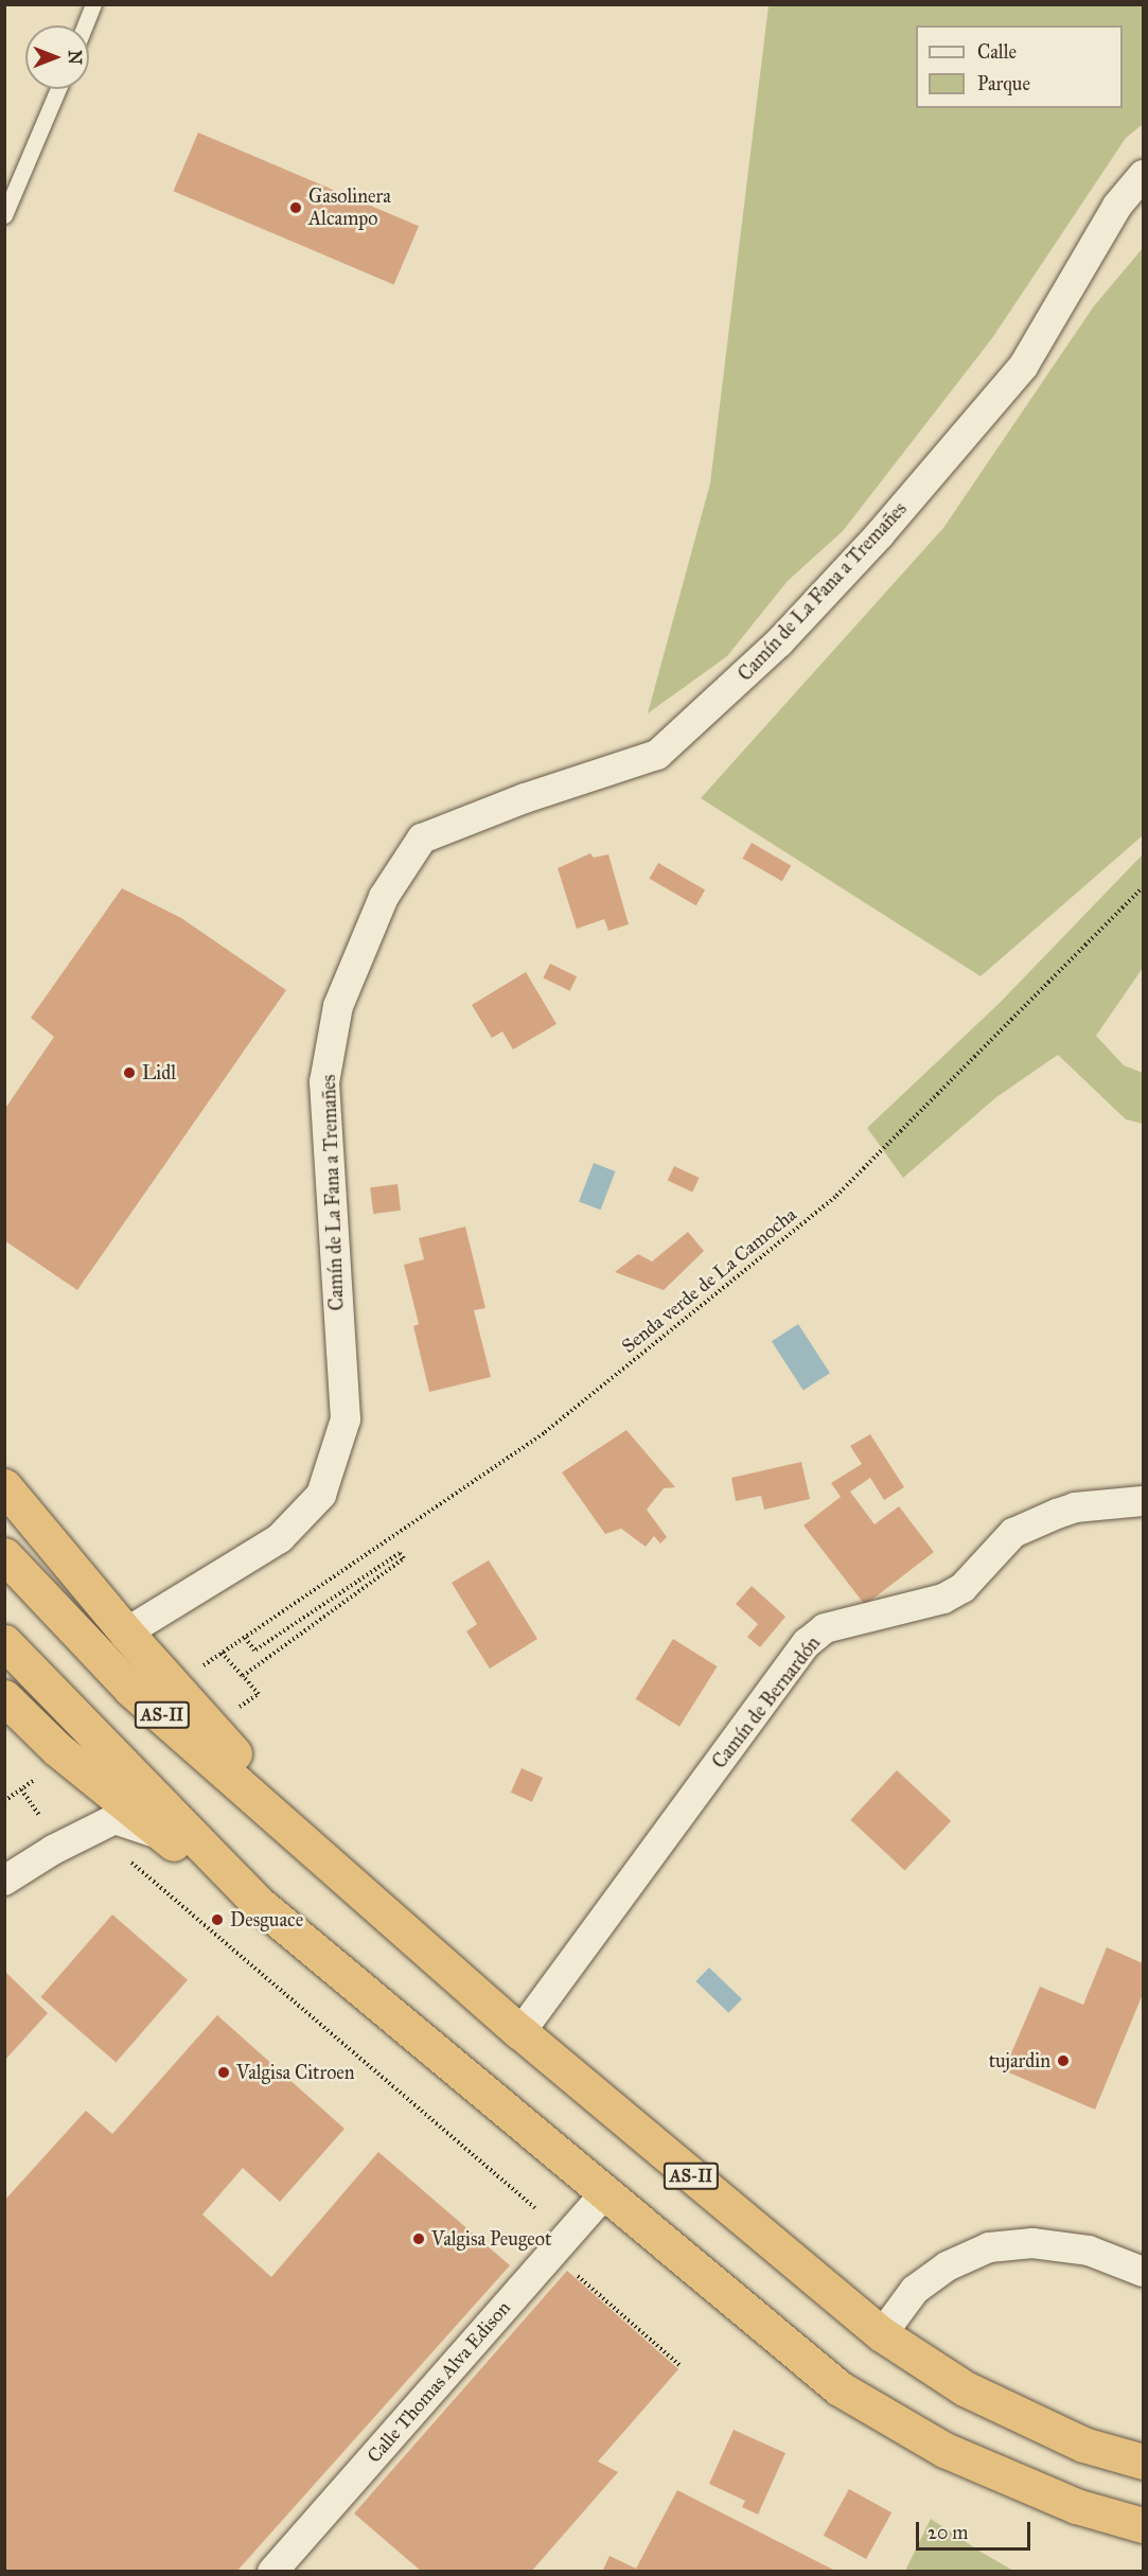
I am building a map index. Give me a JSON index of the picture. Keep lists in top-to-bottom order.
{
  "streets": {
    "highway": ["AS-II"],
    "street": ["Camín de La Fana a Tremañes", "Camín de Bernardón", "Calle Thomas Alva Edison"],
    "path": ["Senda verde de La Camocha"]
  },
  "crossings": [
    ["Camín de Bernardón", "AS-II"]
  ],
  "places": [
    "Gasolinera Alcampo",
    "Lidl",
    "Desguace",
    "tujardin",
    "Valgisa Citroen",
    "Valgisa Peugeot"
  ],
  "legend": ["Calle", "Parque"],
  "scale_bar": "20 m",
  "north": "right"
}
